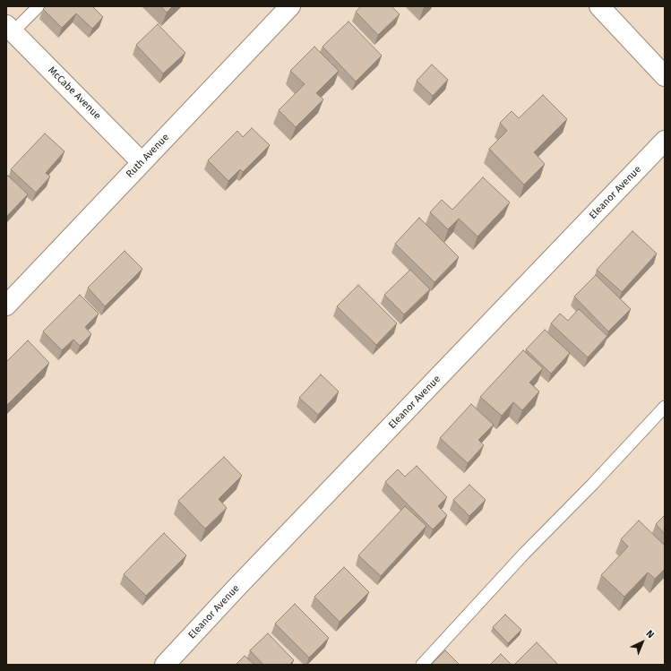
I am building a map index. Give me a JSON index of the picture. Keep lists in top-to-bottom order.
{
  "streets": {
    "street": ["McCabe Avenue", "Ruth Avenue", "Eleanor Avenue"]
  },
  "crossings": [
    ["McCabe Avenue", "Ruth Avenue"]
  ],
  "north": "top right"
}
